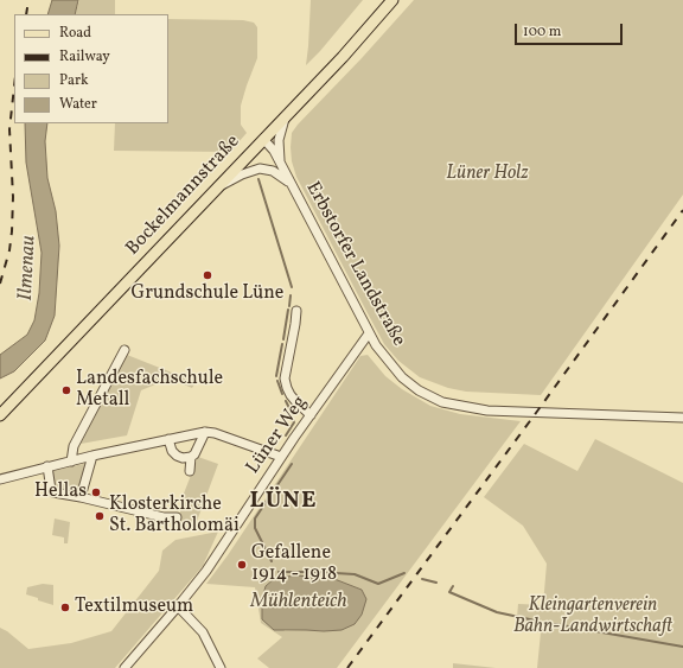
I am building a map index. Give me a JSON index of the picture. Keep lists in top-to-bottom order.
{
  "streets": {
    "main road": ["Bockelmannstraße"],
    "street": ["Erbstorfer Landstraße", "Lüner Weg"]
  },
  "crossings": [
    ["Bockelmannstraße", "Erbstorfer Landstraße"],
    ["Erbstorfer Landstraße", "Lüner Weg"]
  ],
  "districts": ["LÜNE"],
  "water": ["Ilmenau", "Mühlenteich"],
  "parks": ["Lüner Holz", "Kleingartenverein Bahn-Landwirtschaft"],
  "places": [
    "Grundschule Lüne",
    "Landesfachschule Metall",
    "Hellas",
    "Klosterkirche St. Bartholomäi",
    "Gefallene 1914 - 1918",
    "Textilmuseum"
  ],
  "legend": [
    "Road",
    "Railway",
    "Park",
    "Water"
  ],
  "scale_bar": "100 m"
}
